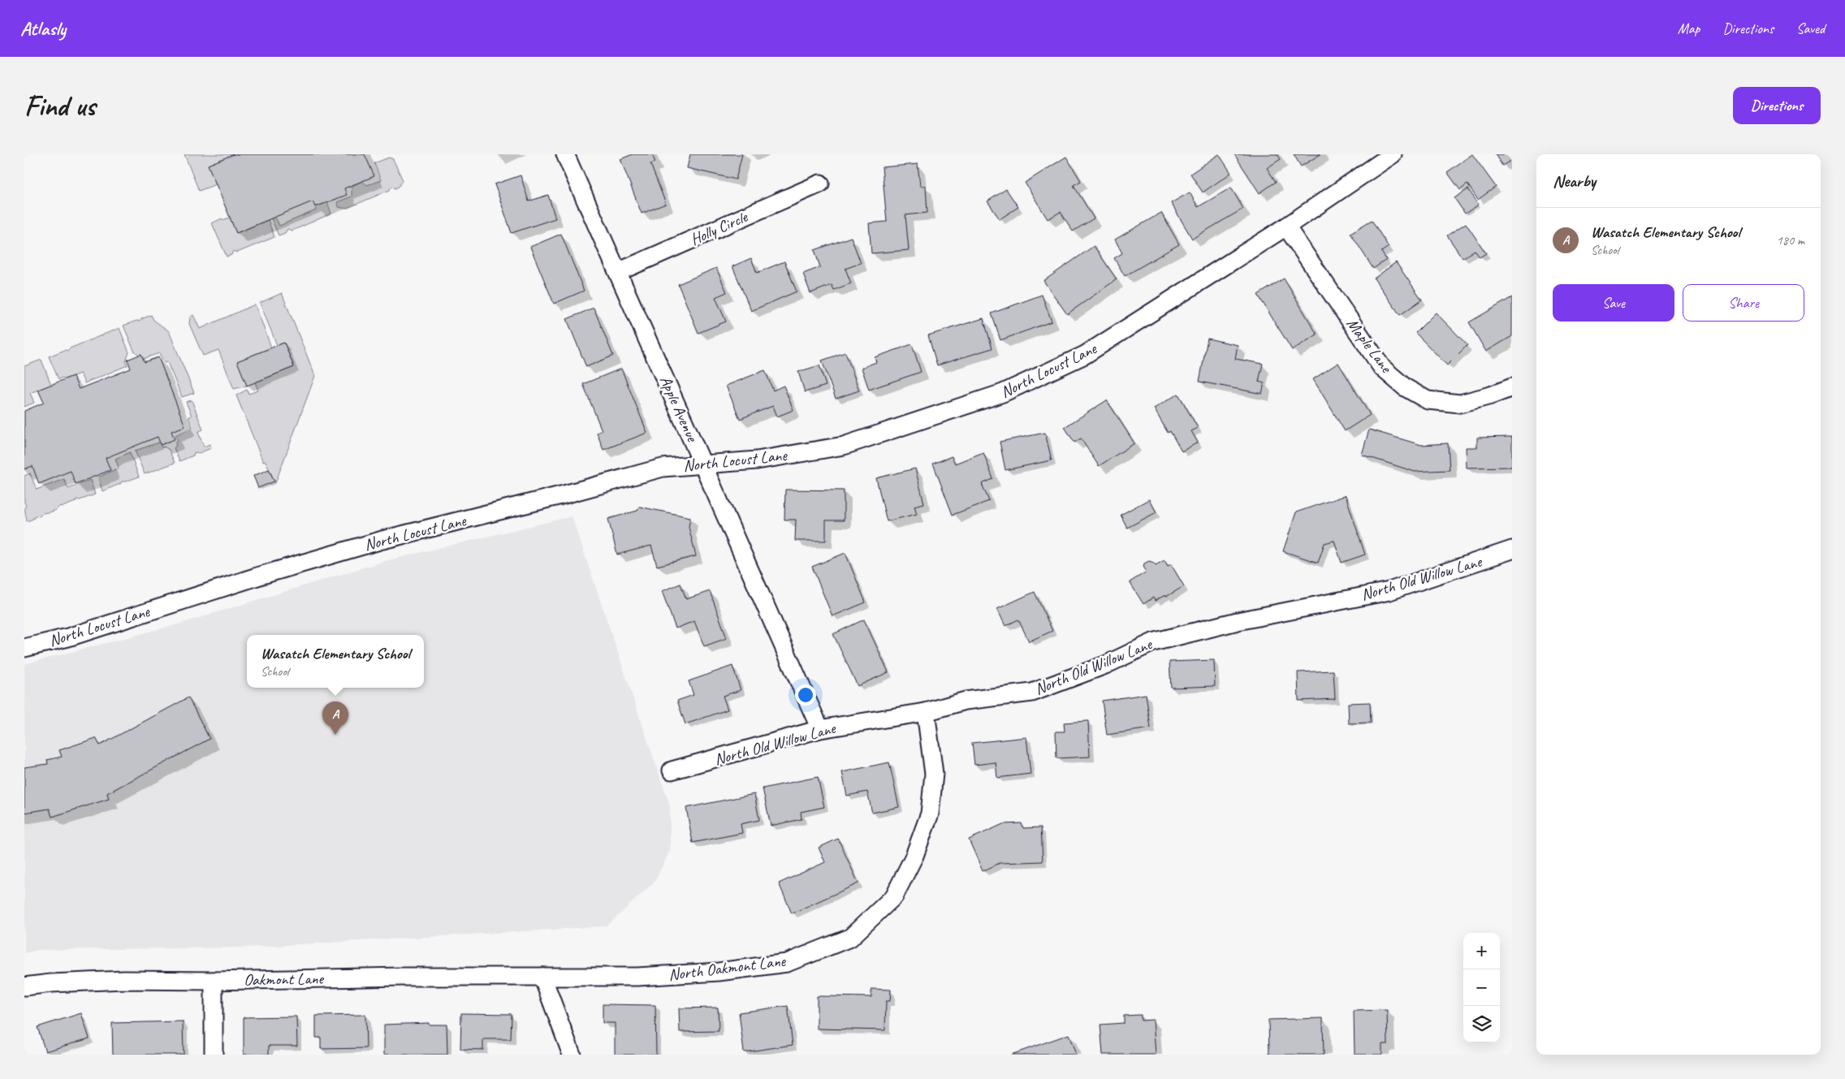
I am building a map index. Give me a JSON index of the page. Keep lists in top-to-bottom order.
{
  "streets": {
    "street": [
      "Holly Circle",
      "Maple Lane",
      "North Locust Lane",
      "Apple Avenue",
      "North Old Willow Lane",
      "North Oakmont Lane",
      "Oakmont Lane"
    ]
  },
  "crossings": [
    ["Holly Circle", "Apple Avenue"],
    ["Maple Lane", "North Locust Lane"],
    ["North Locust Lane", "Apple Avenue"],
    ["Apple Avenue", "North Old Willow Lane"],
    ["North Old Willow Lane", "North Oakmont Lane"],
    ["North Oakmont Lane", "Oakmont Lane"]
  ],
  "page": {
    "header": "Atlasly",
    "nav": ["Map", "Directions", "Saved"],
    "buttons": [
      "Directions",
      ["Save", "Share"]
    ],
    "title": "Find us",
    "heading": "Nearby",
    "list": [
      {
        "mark": "A",
        "name": "Wasatch Elementary School",
        "note": "School",
        "value": "180 m"
      }
    ],
    "popup": ["Wasatch Elementary School", "School"],
    "pins": "A",
    "map_buttons": ["+", "−"]
  }
}
